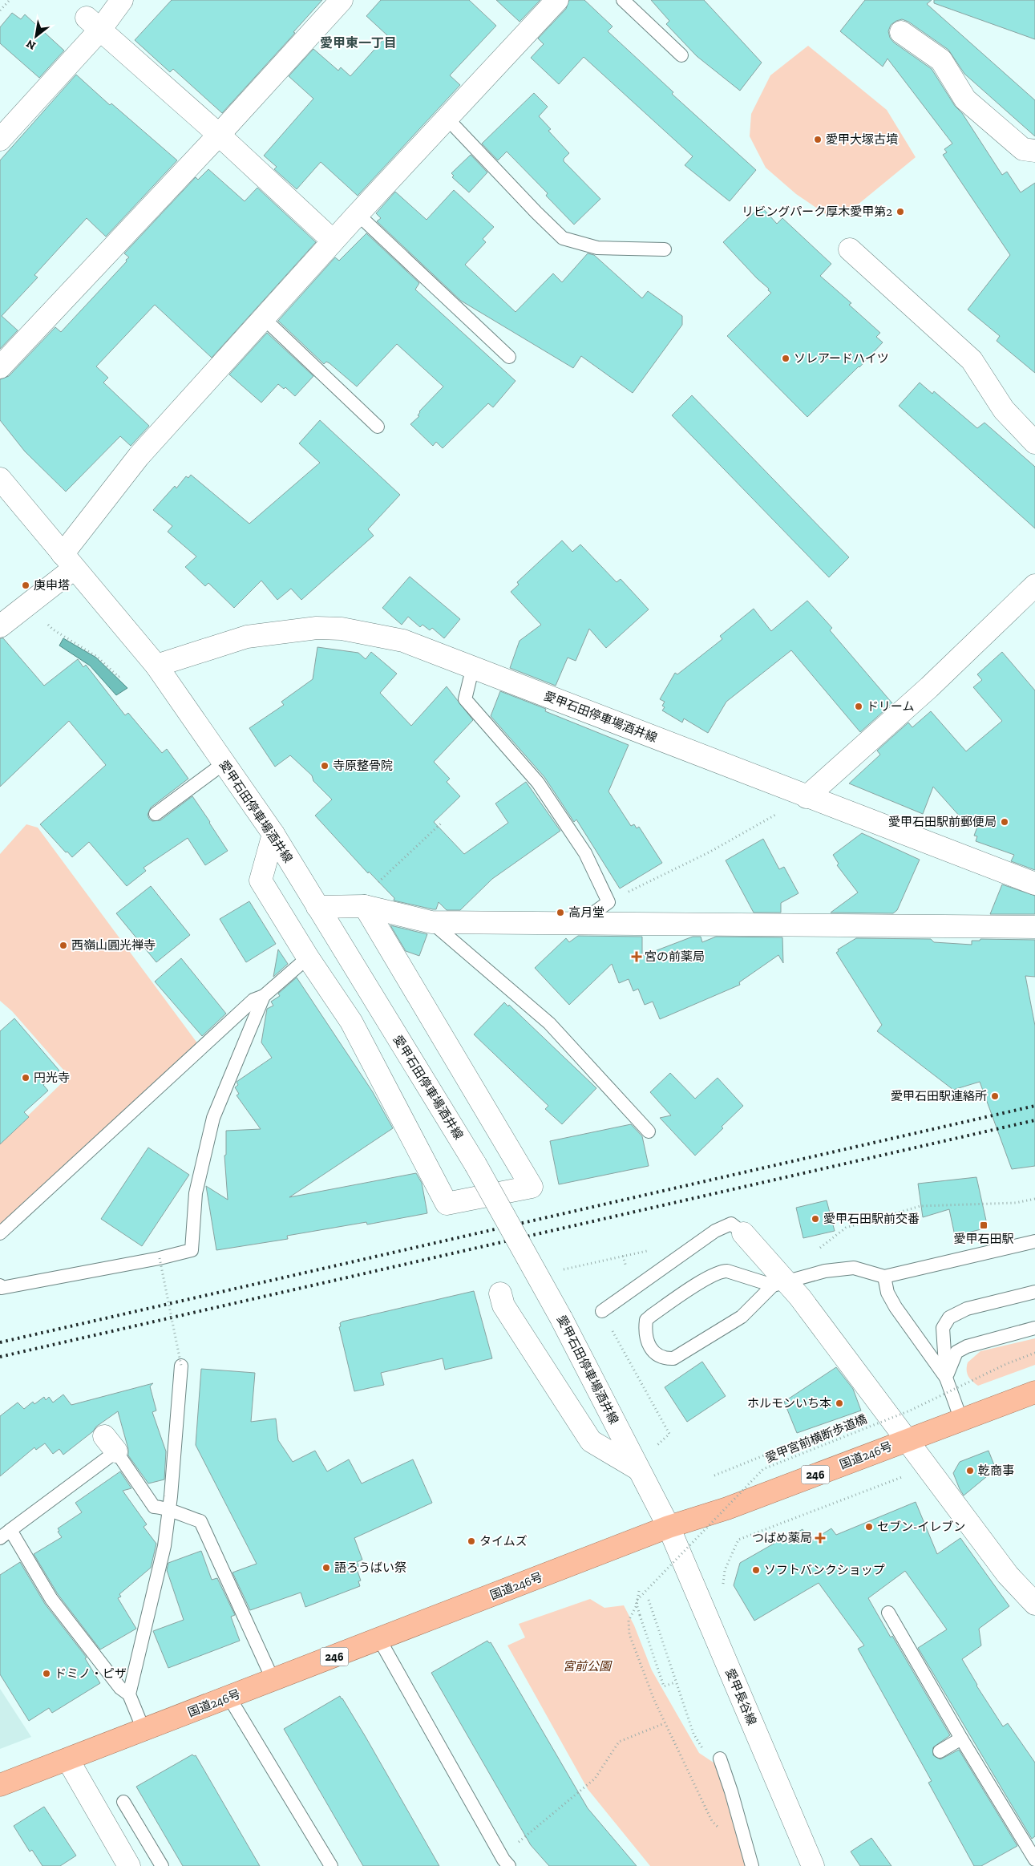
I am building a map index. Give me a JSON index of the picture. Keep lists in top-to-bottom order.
{
  "streets": {
    "highway": ["国道246号", "246"],
    "street": ["愛甲石田停車場酒井線", "愛甲長谷線"],
    "path": ["愛甲宮前横断歩道橋"]
  },
  "crossings": [
    ["愛甲石田停車場酒井線", "国道246号"],
    ["愛甲石田停車場酒井線", "愛甲長谷線"],
    ["国道246号", "愛甲長谷線"]
  ],
  "districts": ["愛甲東一丁目"],
  "parks": ["宮前公園"],
  "places": {
    "other": [
      "愛甲大塚古墳",
      "リビングパーク厚木愛甲第2",
      "ソレアードハイツ",
      "庚申塔",
      "ドリーム",
      "寺原整骨院",
      "愛甲石田駅前郵便局",
      "高月堂",
      "西嶺山圓光禅寺",
      "円光寺",
      "愛甲石田駅連絡所",
      "愛甲石田駅前交番",
      "ホルモンいち本",
      "乾商事",
      "セブン-イレブン",
      "タイムズ",
      "語ろうばい祭",
      "ソフトバンクショップ",
      "ドミノ・ピザ"
    ],
    "health": ["宮の前薬局", "つばめ薬局"],
    "transit": ["愛甲石田駅"]
  },
  "north": "bottom left"
}
